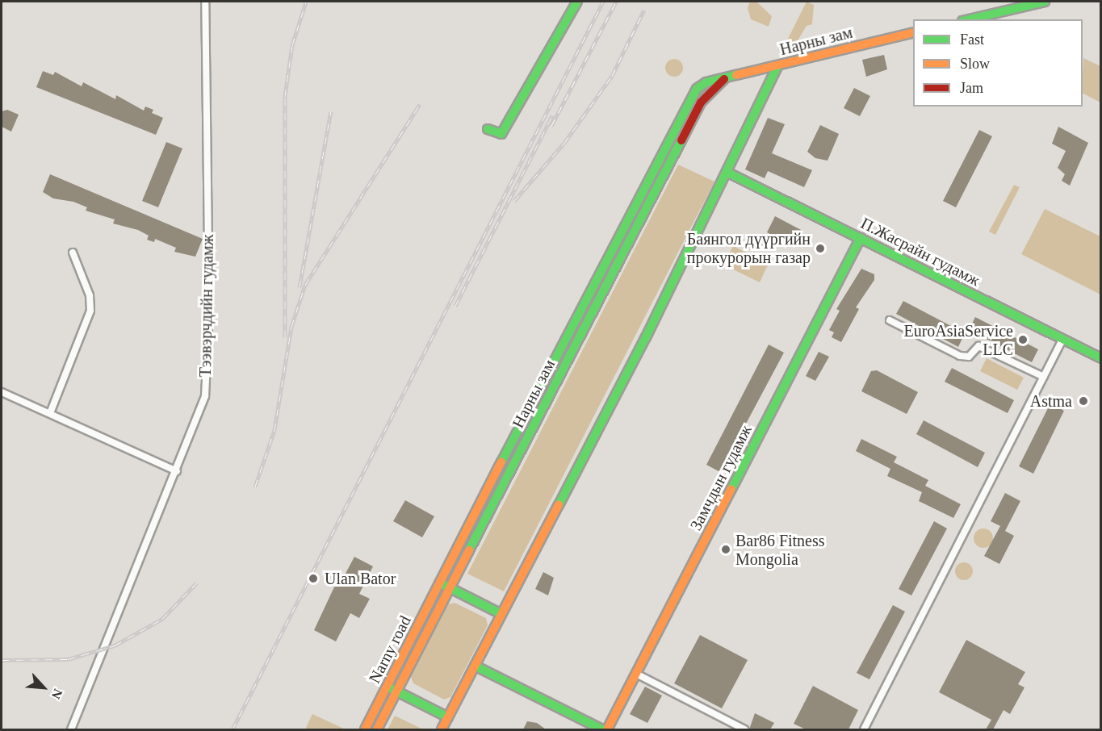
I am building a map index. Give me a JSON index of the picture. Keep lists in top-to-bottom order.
{
  "streets": {
    "street": [
      "Нарны зам",
      "П.Жасрайн гудамж",
      "Тээвэрчдийн гудамж",
      "Замчдын гудамж",
      "Narny road"
    ]
  },
  "crossings": [
    ["Нарны зам", "Narny road"],
    ["П.Жасрайн гудамж", "Замчдын гудамж"]
  ],
  "places": [
    "Баянгол дүүргийн прокурорын газар",
    "EuroAsiaService LLC",
    "Astma",
    "Bar86 Fitness Mongolia",
    "Ulan Bator"
  ],
  "legend": ["Fast", "Slow", "Jam"],
  "north": "bottom right"
}
